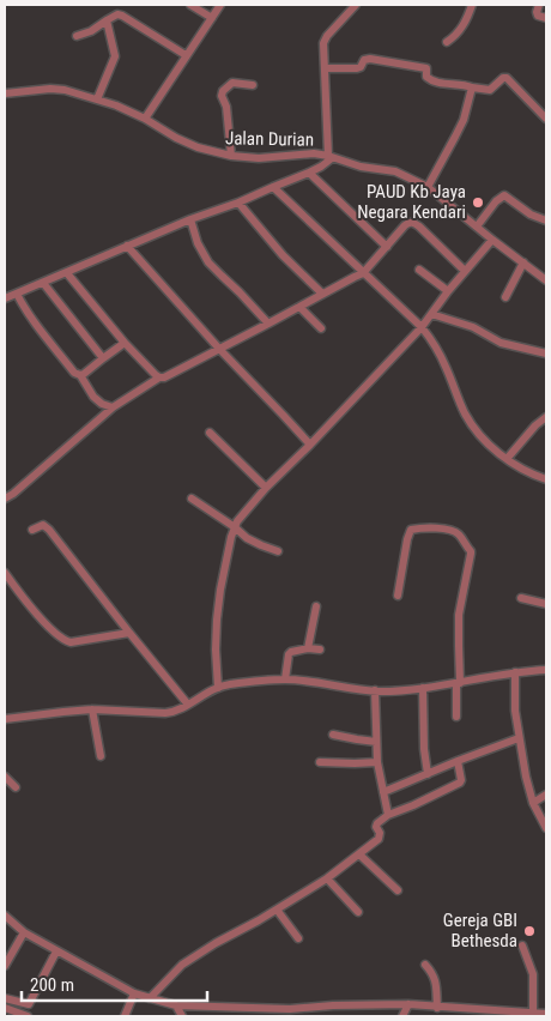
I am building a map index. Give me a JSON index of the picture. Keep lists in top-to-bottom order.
{
  "streets": {
    "street": ["Jalan Durian"]
  },
  "places": ["PAUD Kb Jaya Negara Kendari", "Gereja GBI Bethesda"],
  "scale_bar": "200 m"
}
